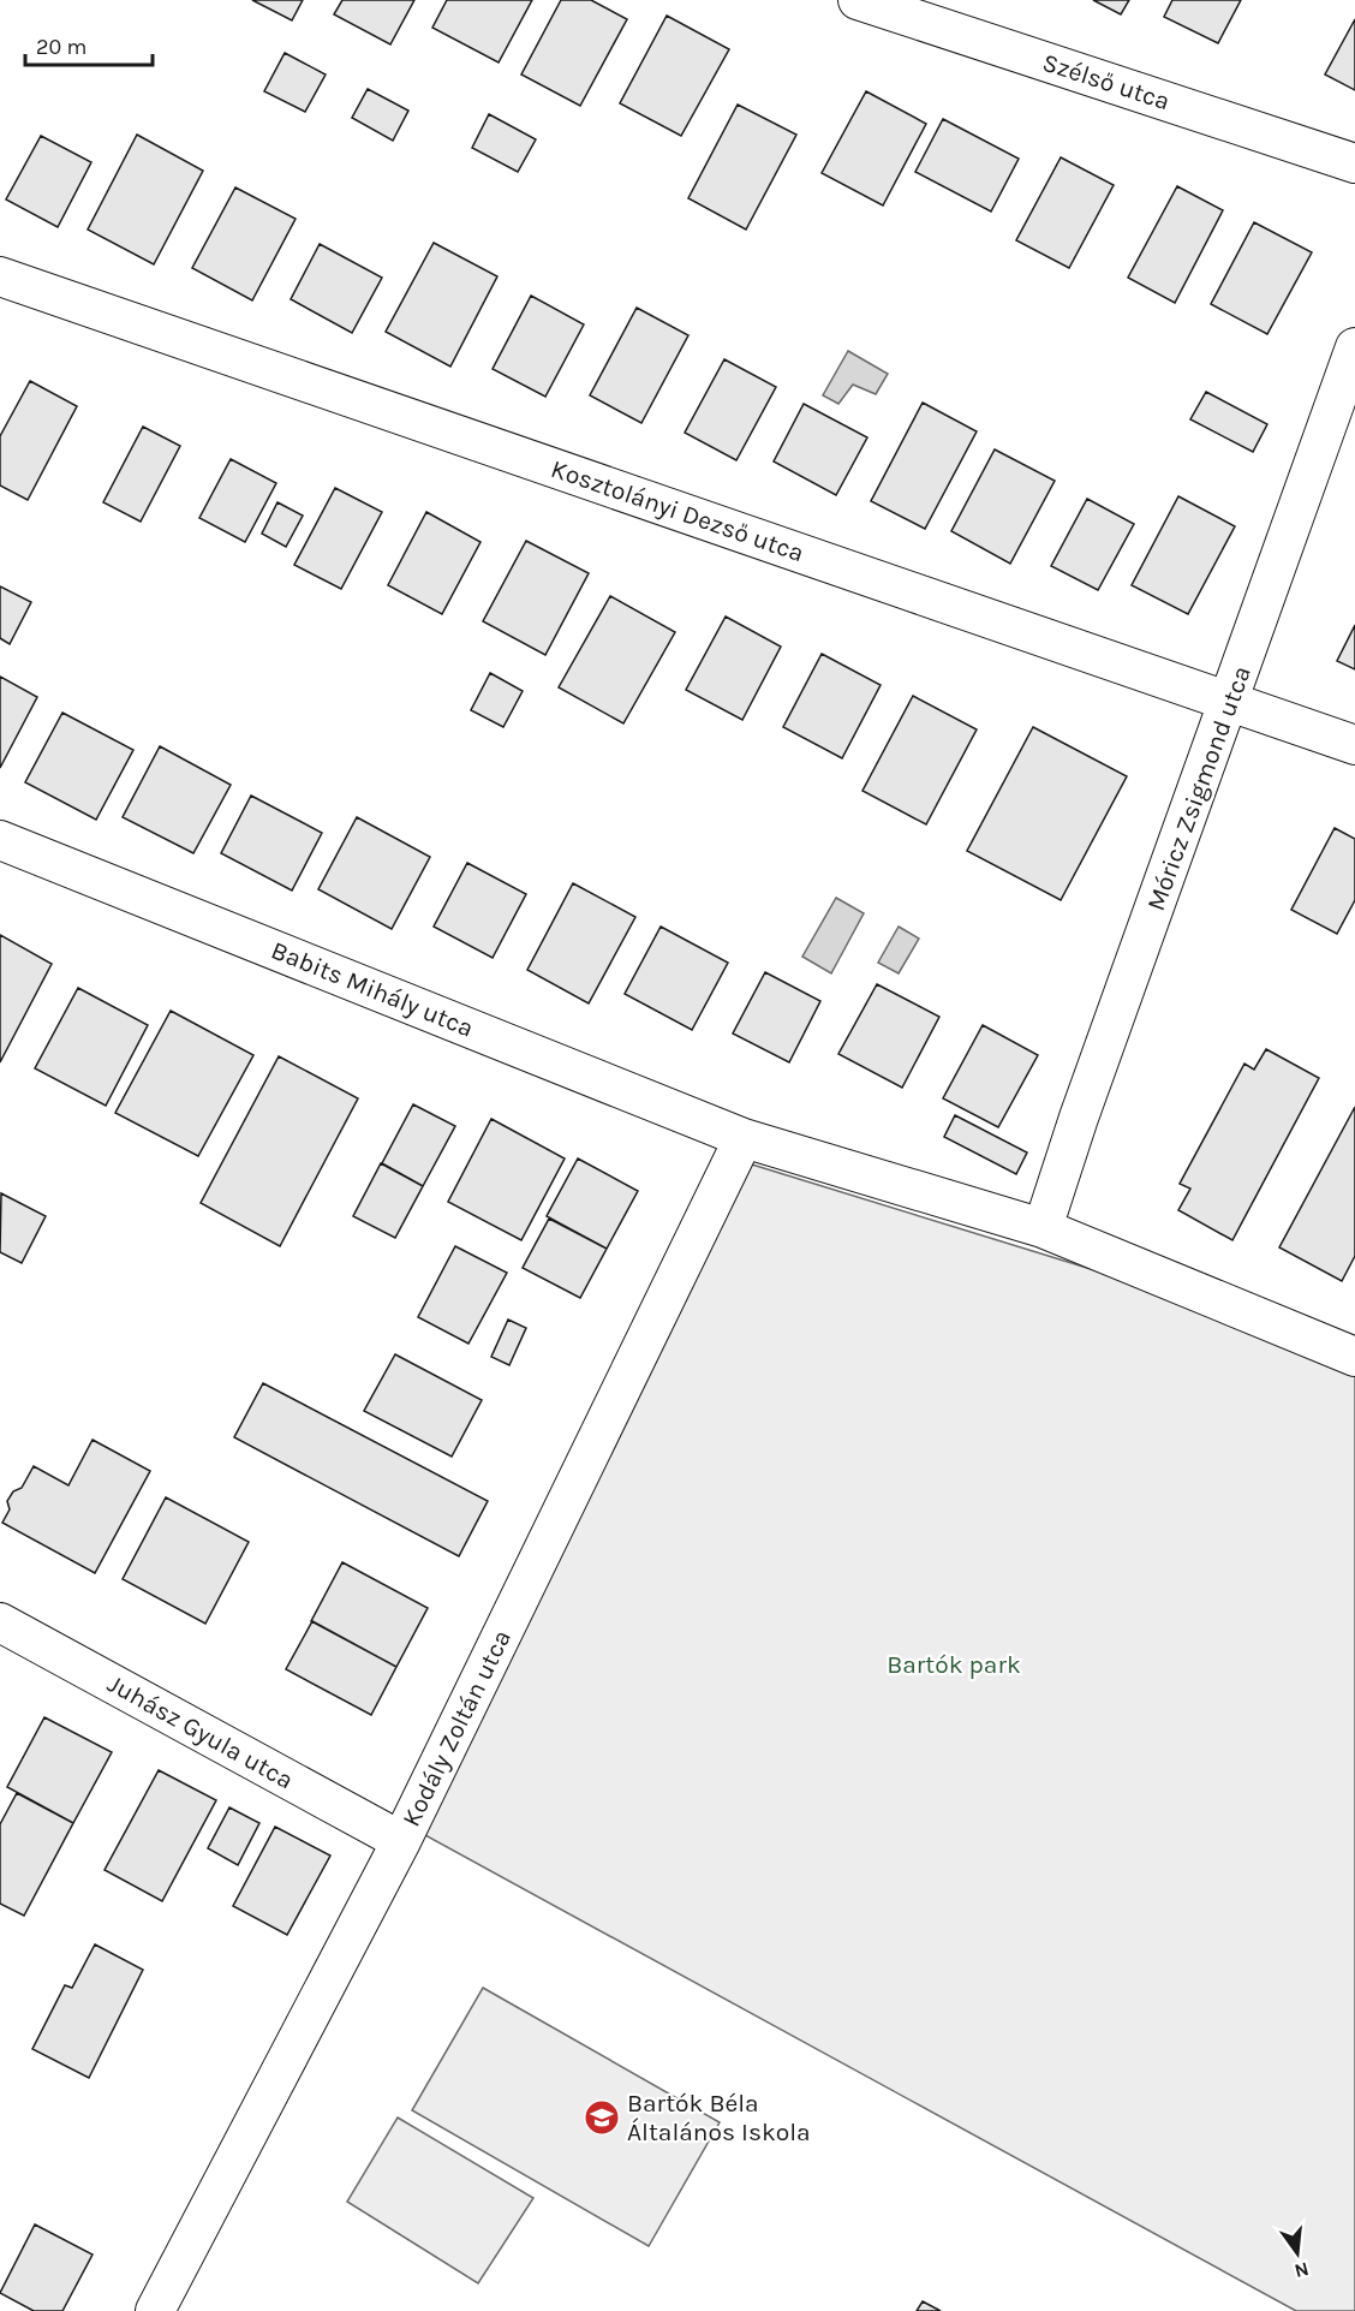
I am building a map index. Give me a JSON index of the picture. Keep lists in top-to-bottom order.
{
  "streets": {
    "street": [
      "Szélső utca",
      "Kosztolányi Dezső utca",
      "Móricz Zsigmond utca",
      "Babits Mihály utca",
      "Kodály Zoltán utca",
      "Juhász Gyula utca"
    ]
  },
  "crossings": [
    ["Kosztolányi Dezső utca", "Móricz Zsigmond utca"],
    ["Móricz Zsigmond utca", "Babits Mihály utca"],
    ["Babits Mihály utca", "Kodály Zoltán utca"],
    ["Kodály Zoltán utca", "Juhász Gyula utca"]
  ],
  "parks": ["Bartók park"],
  "places": {
    "school or university": ["Bartók Béla Általános Iskola"]
  },
  "scale_bar": "20 m",
  "north": "bottom"
}
